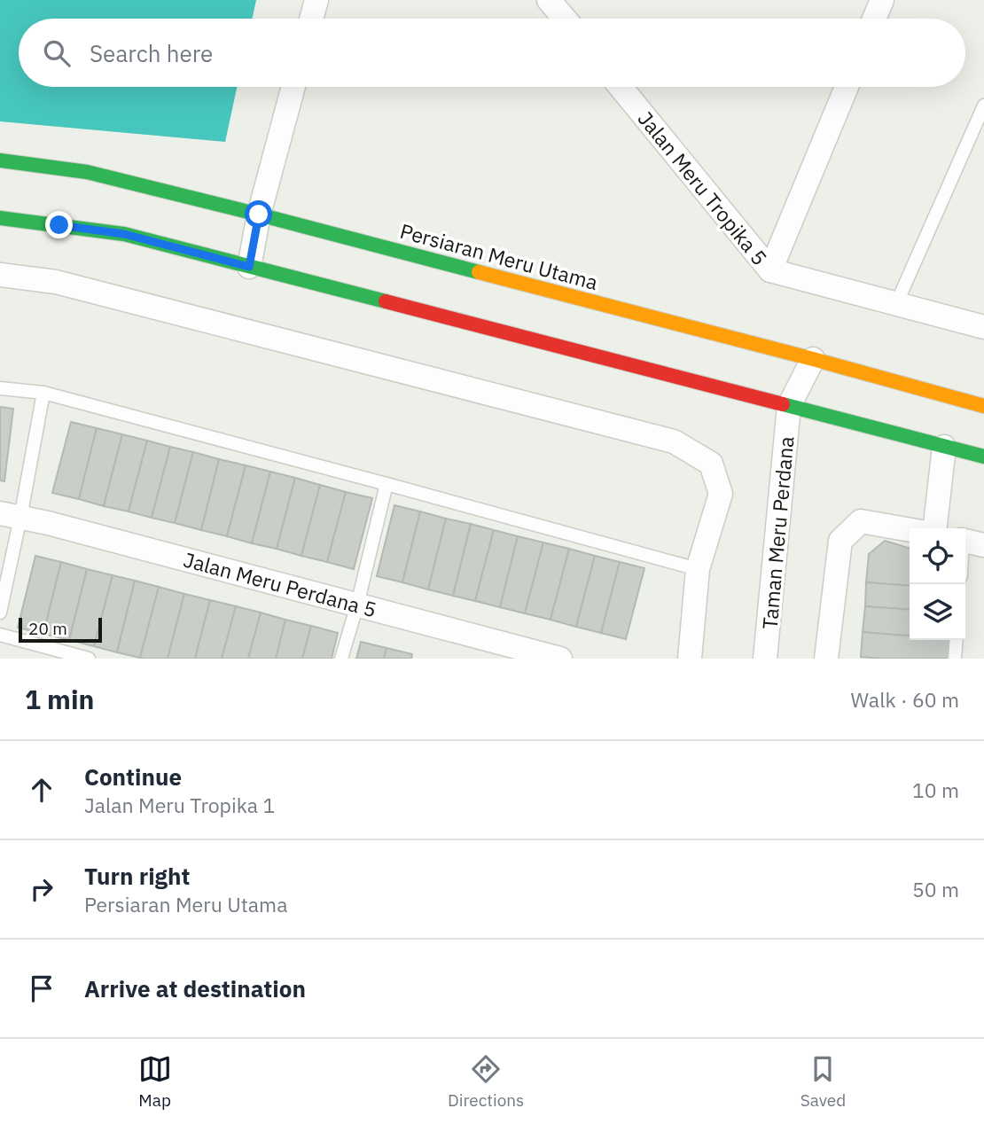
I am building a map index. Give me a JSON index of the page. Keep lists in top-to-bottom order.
{
  "streets": {
    "main road": ["Persiaran Meru Utama"],
    "street": ["Jalan Meru Tropika 5", "Taman Meru Perdana", "Jalan Meru Perdana 5"]
  },
  "scale_bar": "20 m",
  "page": {
    "search": "Search here",
    "scale": "20 m",
    "heading": ["1 min", "Walk · 60 m"],
    "list": [
      ["Continue", "Jalan Meru Tropika 1", "10 m"],
      ["Turn right", "Persiaran Meru Utama", "50 m"],
      "Arrive at destination"
    ],
    "nav": ["Map", "Directions", "Saved"]
  }
}
